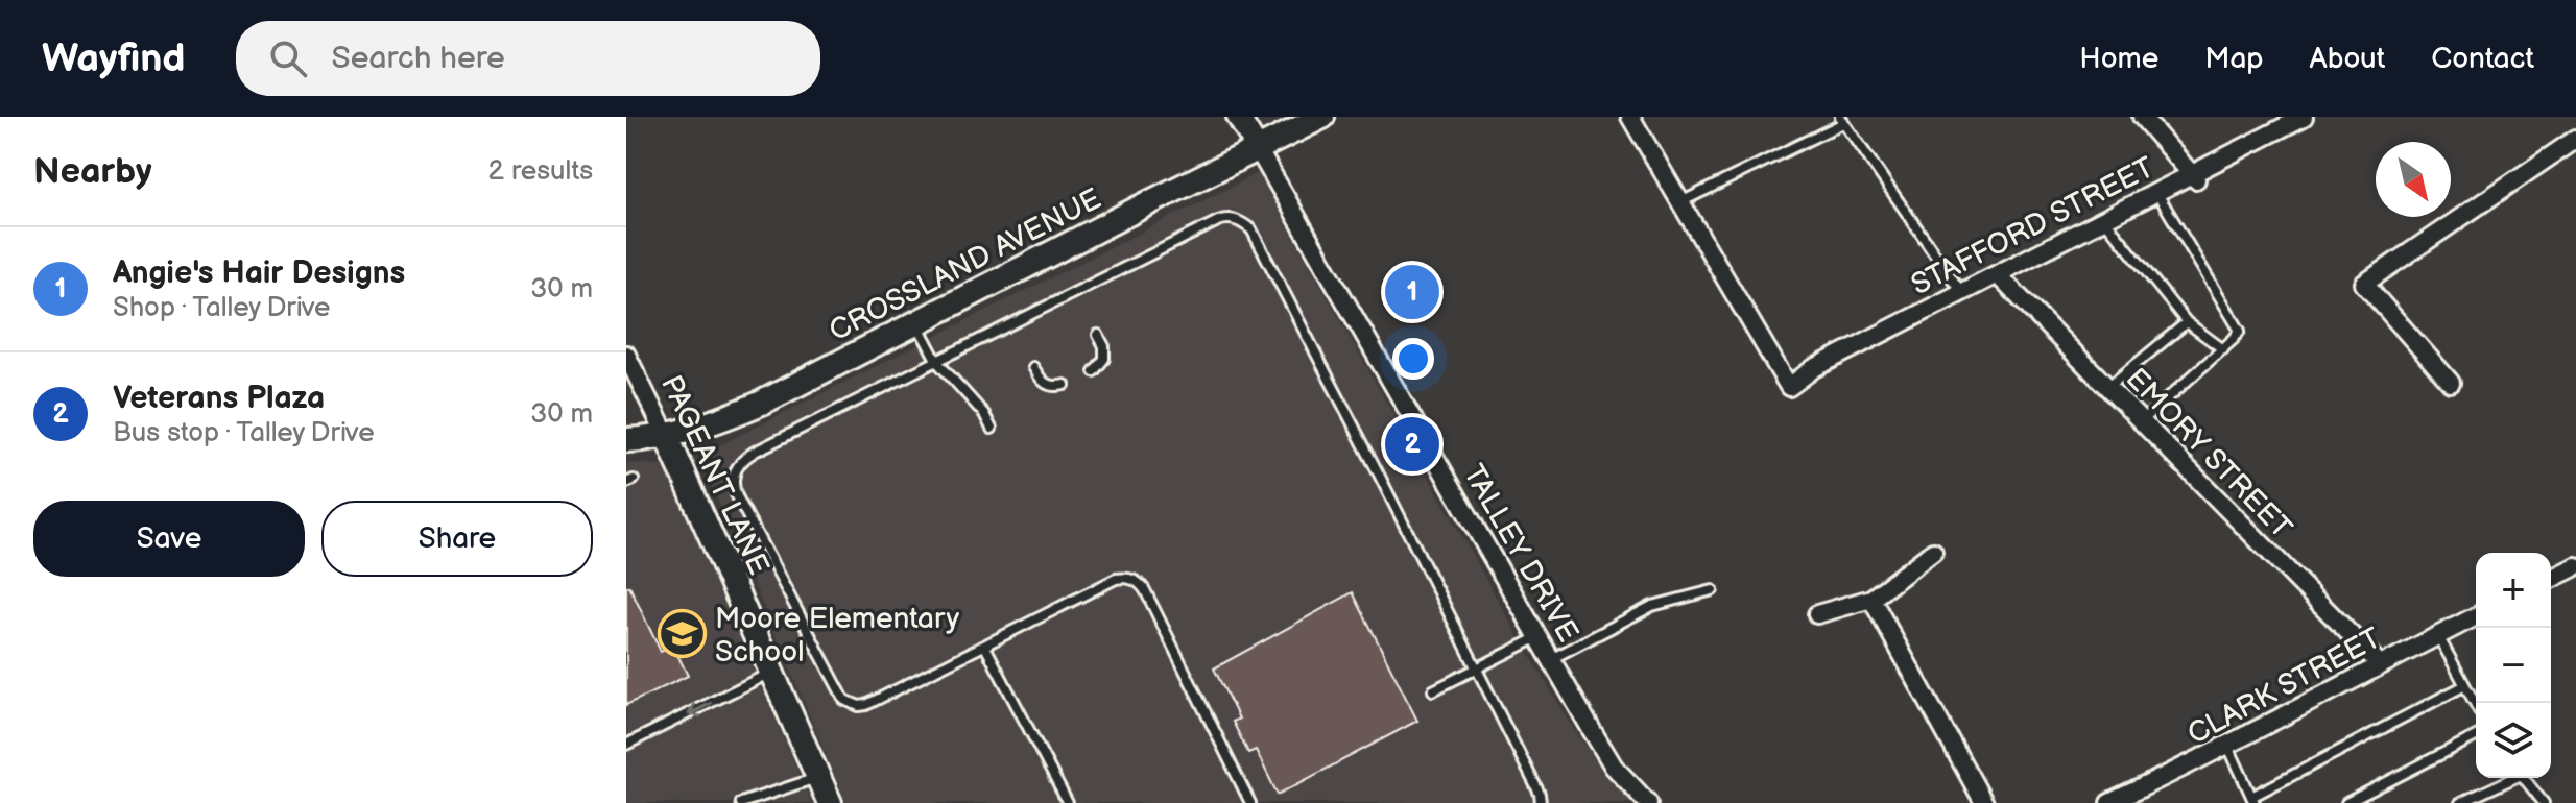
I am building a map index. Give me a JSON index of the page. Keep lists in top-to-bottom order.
{
  "streets": {
    "main road": ["CROSSLAND AVENUE", "PAGEANT LANE"],
    "street": [
      "STAFFORD STREET",
      "EMORY STREET",
      "TALLEY DRIVE",
      "CLARK STREET"
    ]
  },
  "crossings": [
    ["CROSSLAND AVENUE", "PAGEANT LANE"],
    ["CROSSLAND AVENUE", "TALLEY DRIVE"],
    ["EMORY STREET", "CLARK STREET"]
  ],
  "places": {
    "school or university": ["Moore Elementary School"]
  },
  "north": "bottom right",
  "page": {
    "header": "Wayfind",
    "search": "Search here",
    "nav": [
      "Home",
      "Map",
      "About",
      "Contact"
    ],
    "heading": ["Nearby", "2 results"],
    "list": [
      {
        "mark": "1",
        "name": "Angie's Hair Designs",
        "note": "Shop · Talley Drive",
        "value": "30 m"
      },
      {
        "mark": "2",
        "name": "Veterans Plaza",
        "note": "Bus stop · Talley Drive",
        "value": "30 m"
      }
    ],
    "pins": ["1", "2"],
    "buttons": ["Save", "Share"],
    "map_buttons": ["+", "−"]
  }
}
